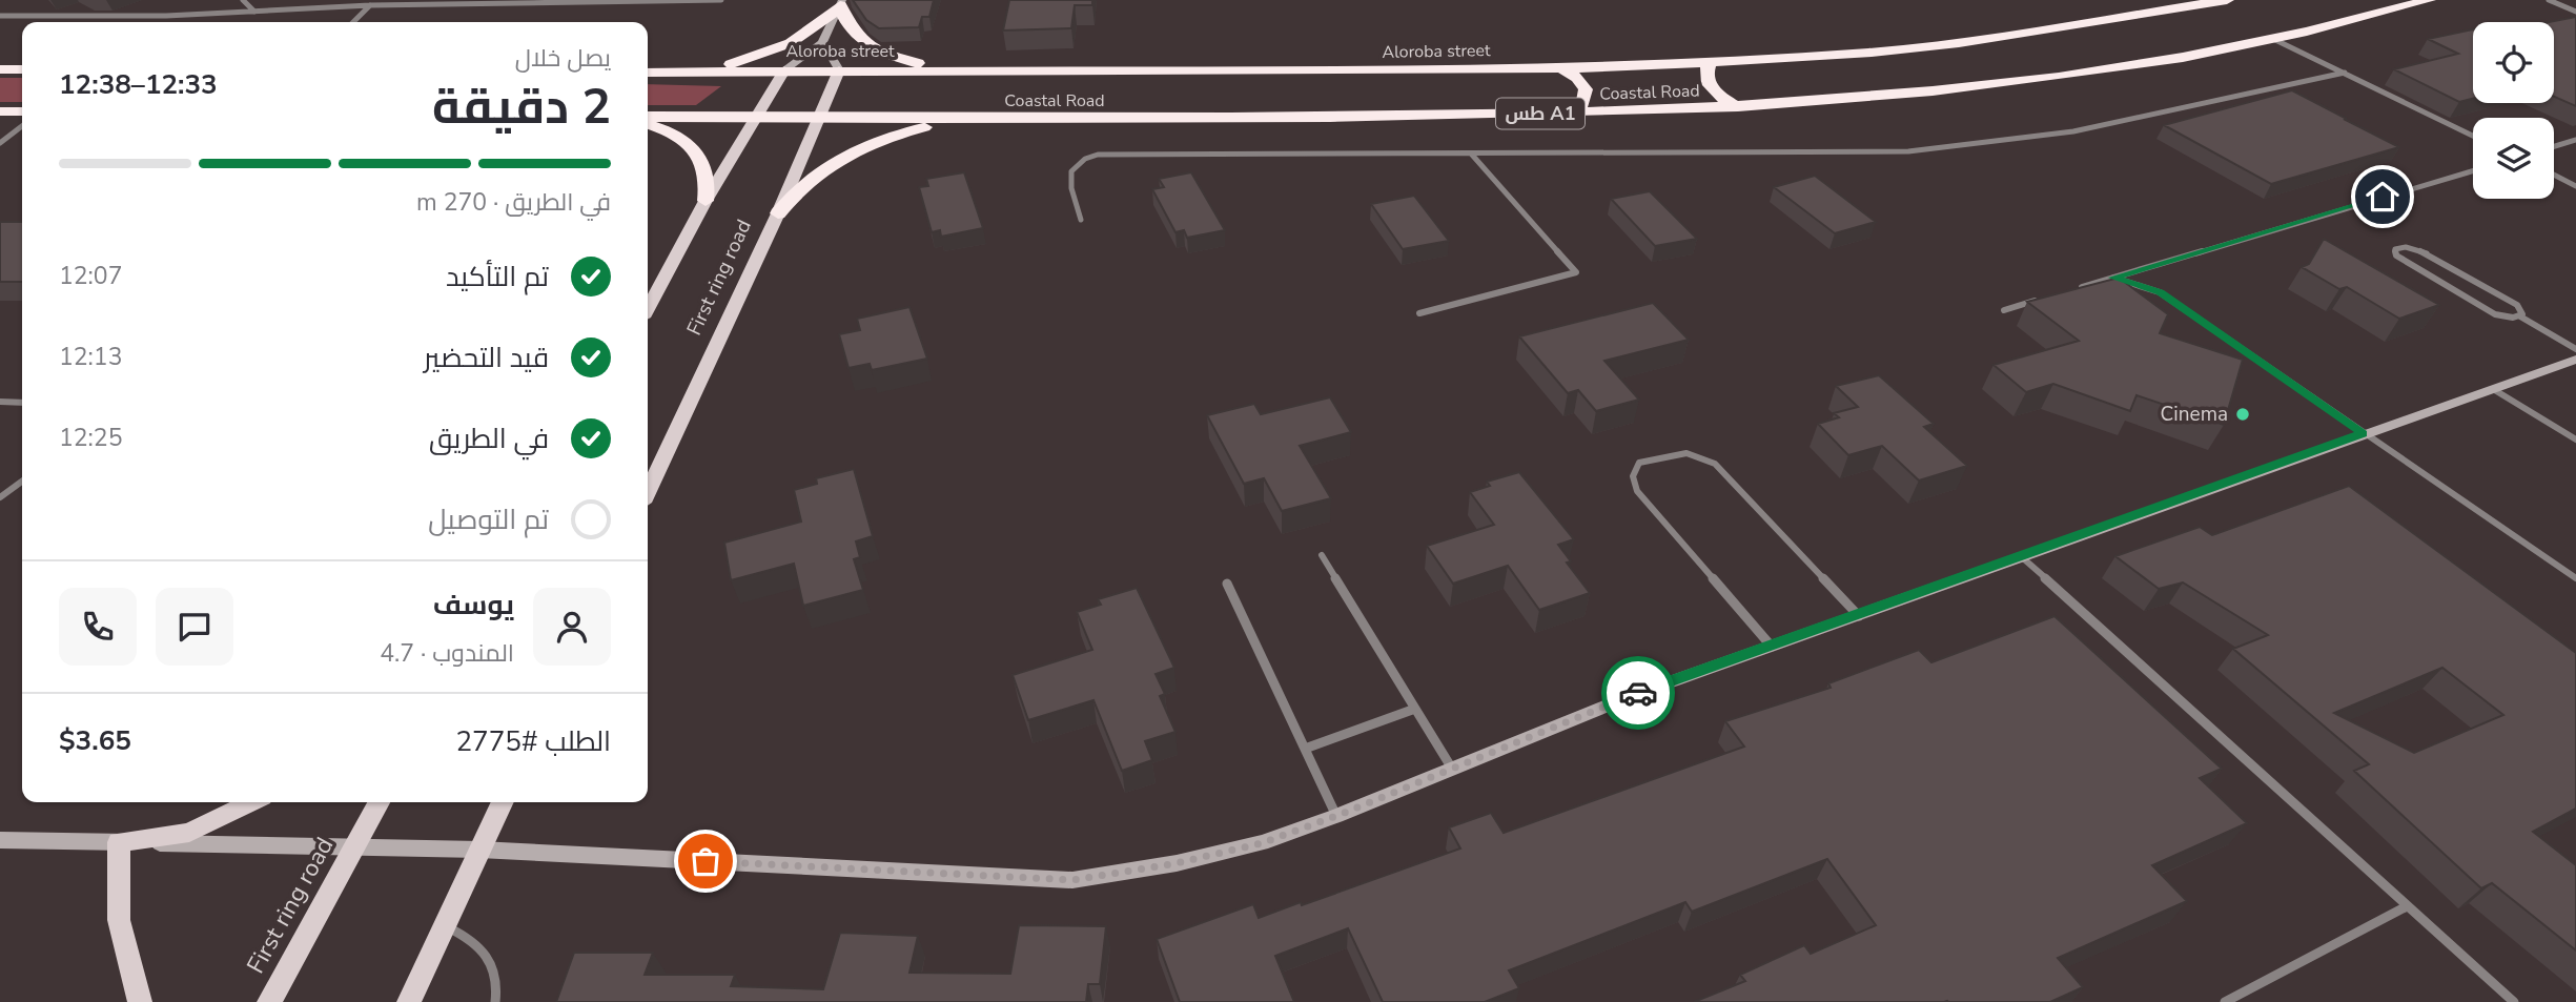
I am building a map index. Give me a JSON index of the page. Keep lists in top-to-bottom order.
{
  "streets": {
    "highway": ["Aloroba street", "Coastal Road", "طس A1"],
    "main road": ["First ring road"]
  },
  "crossings": [
    ["Aloroba street", "First ring road"],
    ["Coastal Road", "First ring road"]
  ],
  "places": ["Cinema"],
  "page": {
    "heading": ["2 دقيقة", "يصل خلال", "12:33–12:38"],
    "panel": [
      "يوسف",
      "المندوب · 4.7",
      "الطلب #2775",
      "$3.65"
    ],
    "bar": "في الطريق · 270 m",
    "list": [
      ["تم التأكيد", "12:07"],
      ["قيد التحضير", "12:13"],
      ["في الطريق", "12:25"],
      "تم التوصيل"
    ]
  }
}
